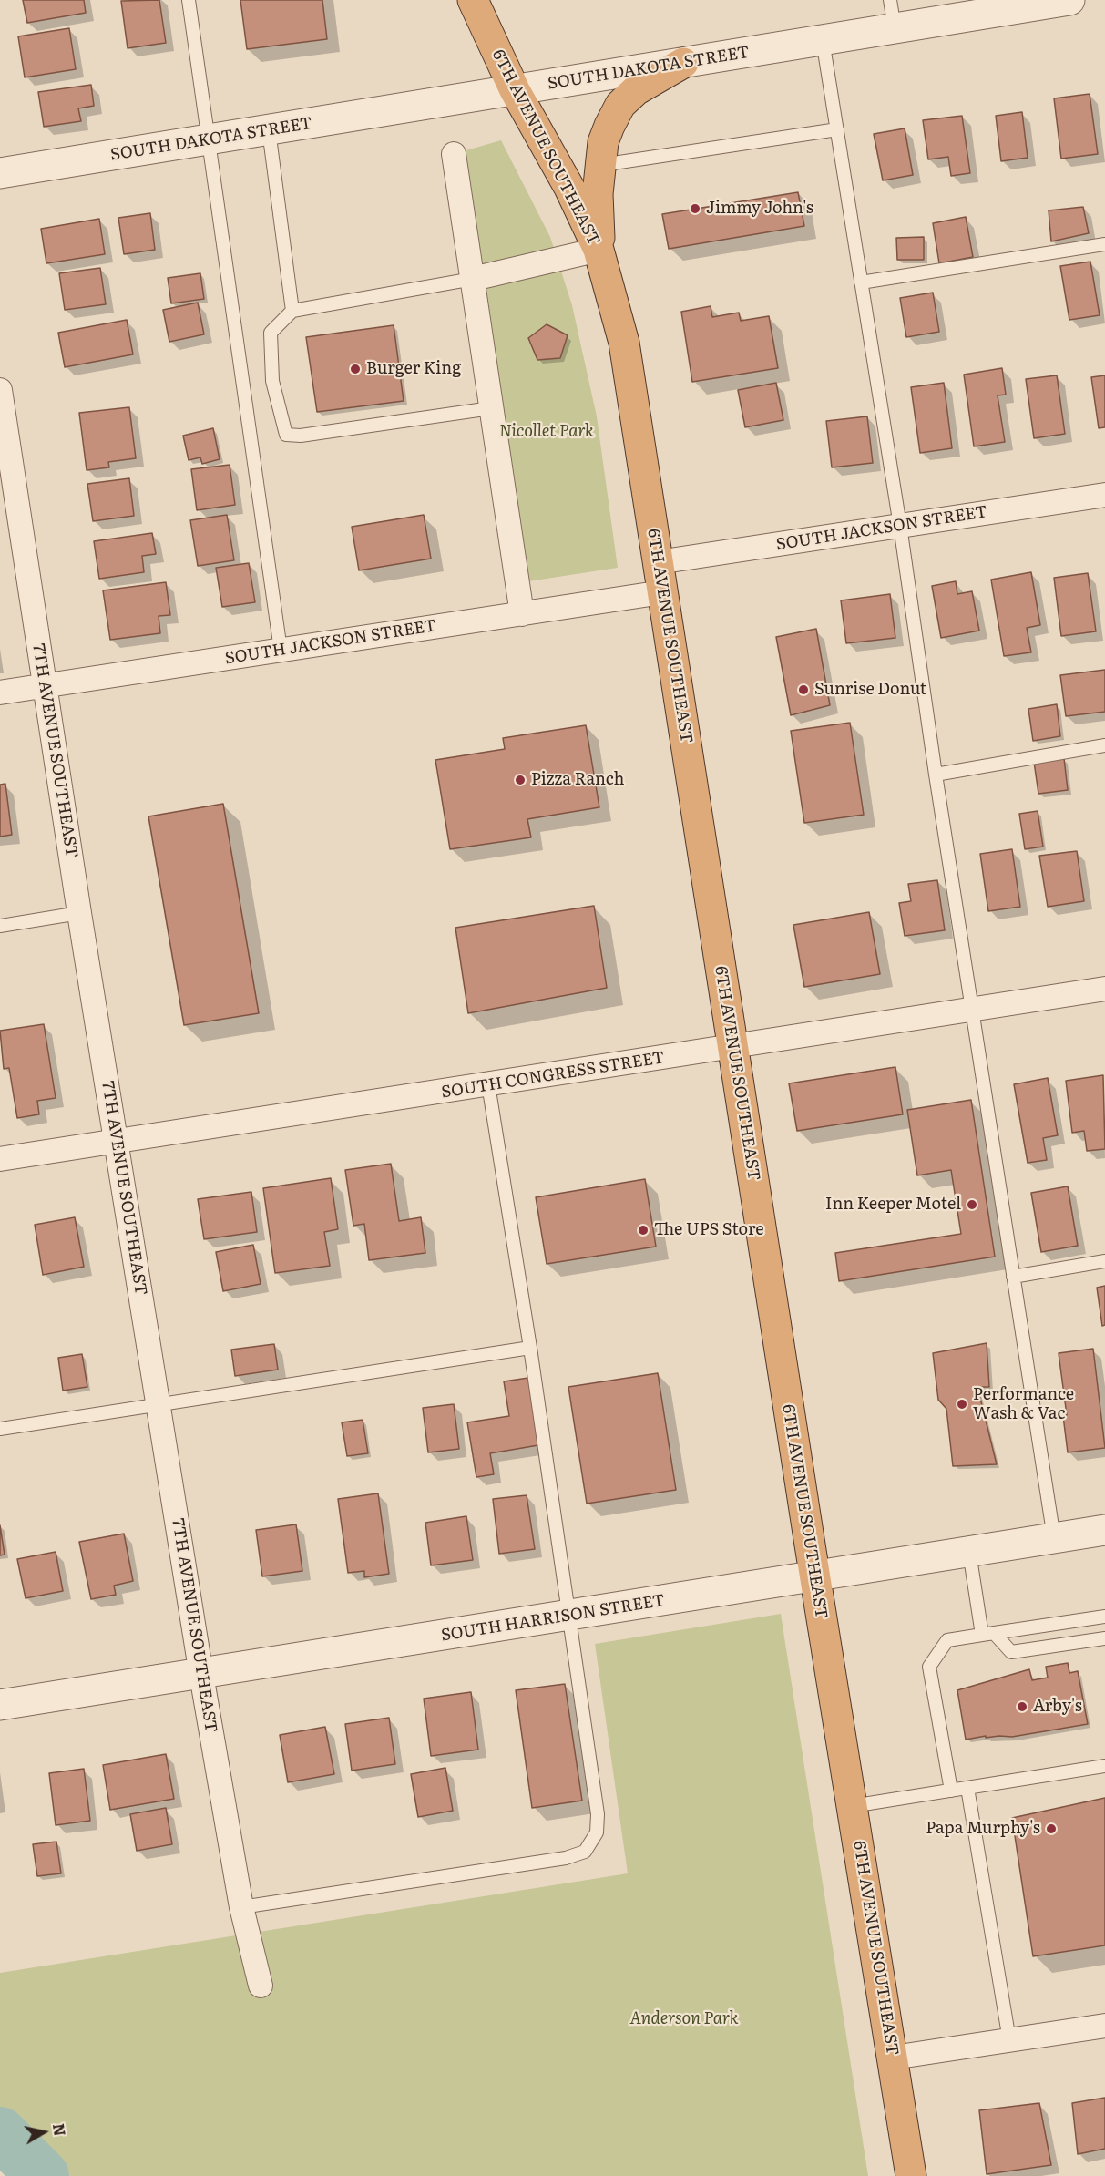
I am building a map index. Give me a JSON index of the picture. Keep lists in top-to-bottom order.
{
  "streets": {
    "highway": ["6TH AVENUE SOUTHEAST"],
    "street": [
      "SOUTH DAKOTA STREET",
      "SOUTH JACKSON STREET",
      "7TH AVENUE SOUTHEAST",
      "SOUTH CONGRESS STREET",
      "SOUTH HARRISON STREET"
    ]
  },
  "crossings": [
    ["SOUTH DAKOTA STREET", "6TH AVENUE SOUTHEAST"],
    ["6TH AVENUE SOUTHEAST", "SOUTH JACKSON STREET"],
    ["6TH AVENUE SOUTHEAST", "SOUTH CONGRESS STREET"],
    ["6TH AVENUE SOUTHEAST", "SOUTH HARRISON STREET"],
    ["SOUTH JACKSON STREET", "7TH AVENUE SOUTHEAST"],
    ["7TH AVENUE SOUTHEAST", "SOUTH CONGRESS STREET"],
    ["7TH AVENUE SOUTHEAST", "SOUTH HARRISON STREET"]
  ],
  "parks": ["Nicollet Park", "Anderson Park"],
  "places": [
    "Jimmy John's",
    "Burger King",
    "Sunrise Donut",
    "Pizza Ranch",
    "Inn Keeper Motel",
    "The UPS Store",
    "Performance Wash & Vac",
    "Arby's",
    "Papa Murphy's"
  ],
  "north": "right"
}
